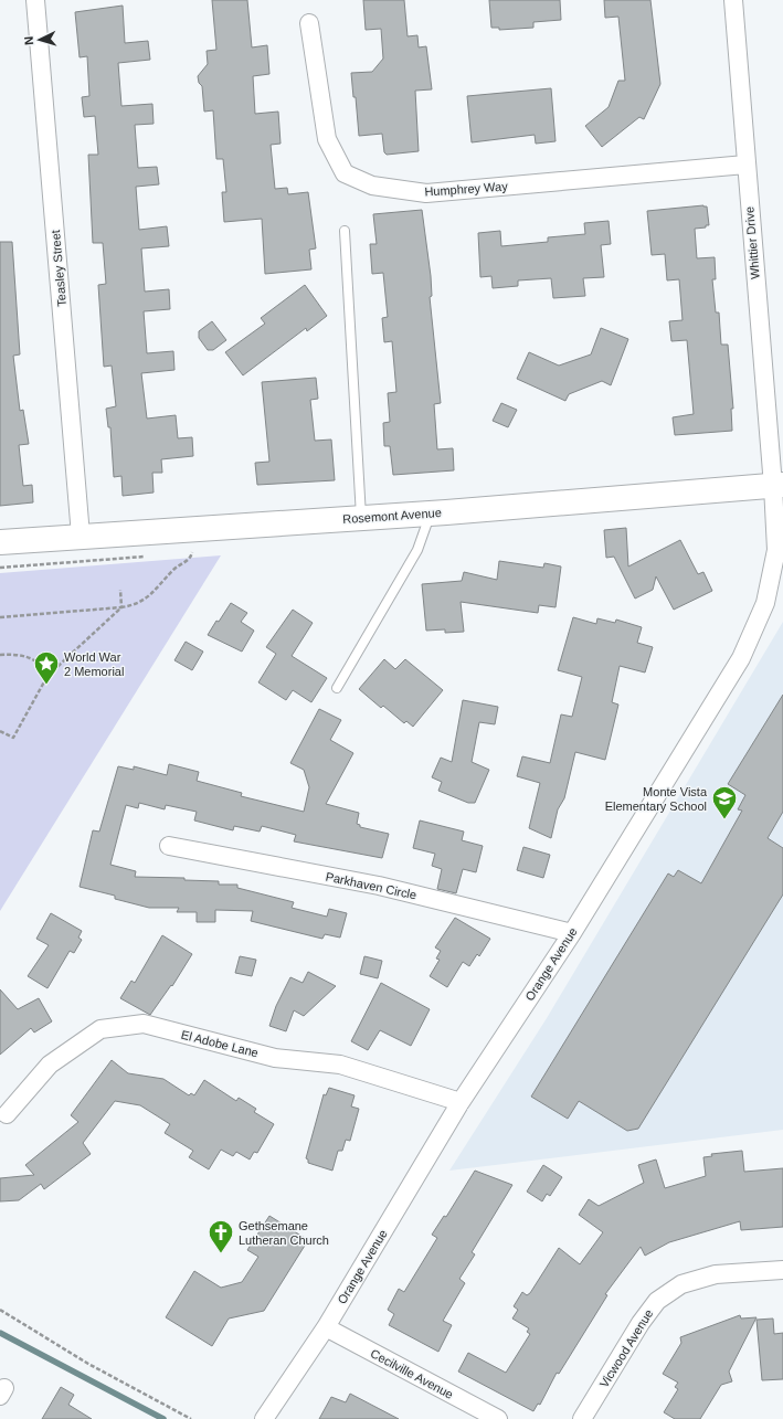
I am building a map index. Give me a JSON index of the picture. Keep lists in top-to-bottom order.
{
  "streets": {
    "street": [
      "Humphrey Way",
      "Whittier Drive",
      "Teasley Street",
      "Rosemont Avenue",
      "Parkhaven Circle",
      "Orange Avenue",
      "El Adobe Lane",
      "Vicwood Avenue",
      "Cecilville Avenue"
    ]
  },
  "crossings": [
    ["Humphrey Way", "Whittier Drive"],
    ["Whittier Drive", "Rosemont Avenue"],
    ["Whittier Drive", "Orange Avenue"],
    ["Teasley Street", "Rosemont Avenue"],
    ["Rosemont Avenue", "Orange Avenue"],
    ["Parkhaven Circle", "Orange Avenue"],
    ["Orange Avenue", "El Adobe Lane"],
    ["Orange Avenue", "Cecilville Avenue"]
  ],
  "places": {
    "place": ["World War 2 Memorial"],
    "school or university": ["Monte Vista Elementary School"],
    "church": ["Gethsemane Lutheran Church"]
  },
  "north": "left"
}
